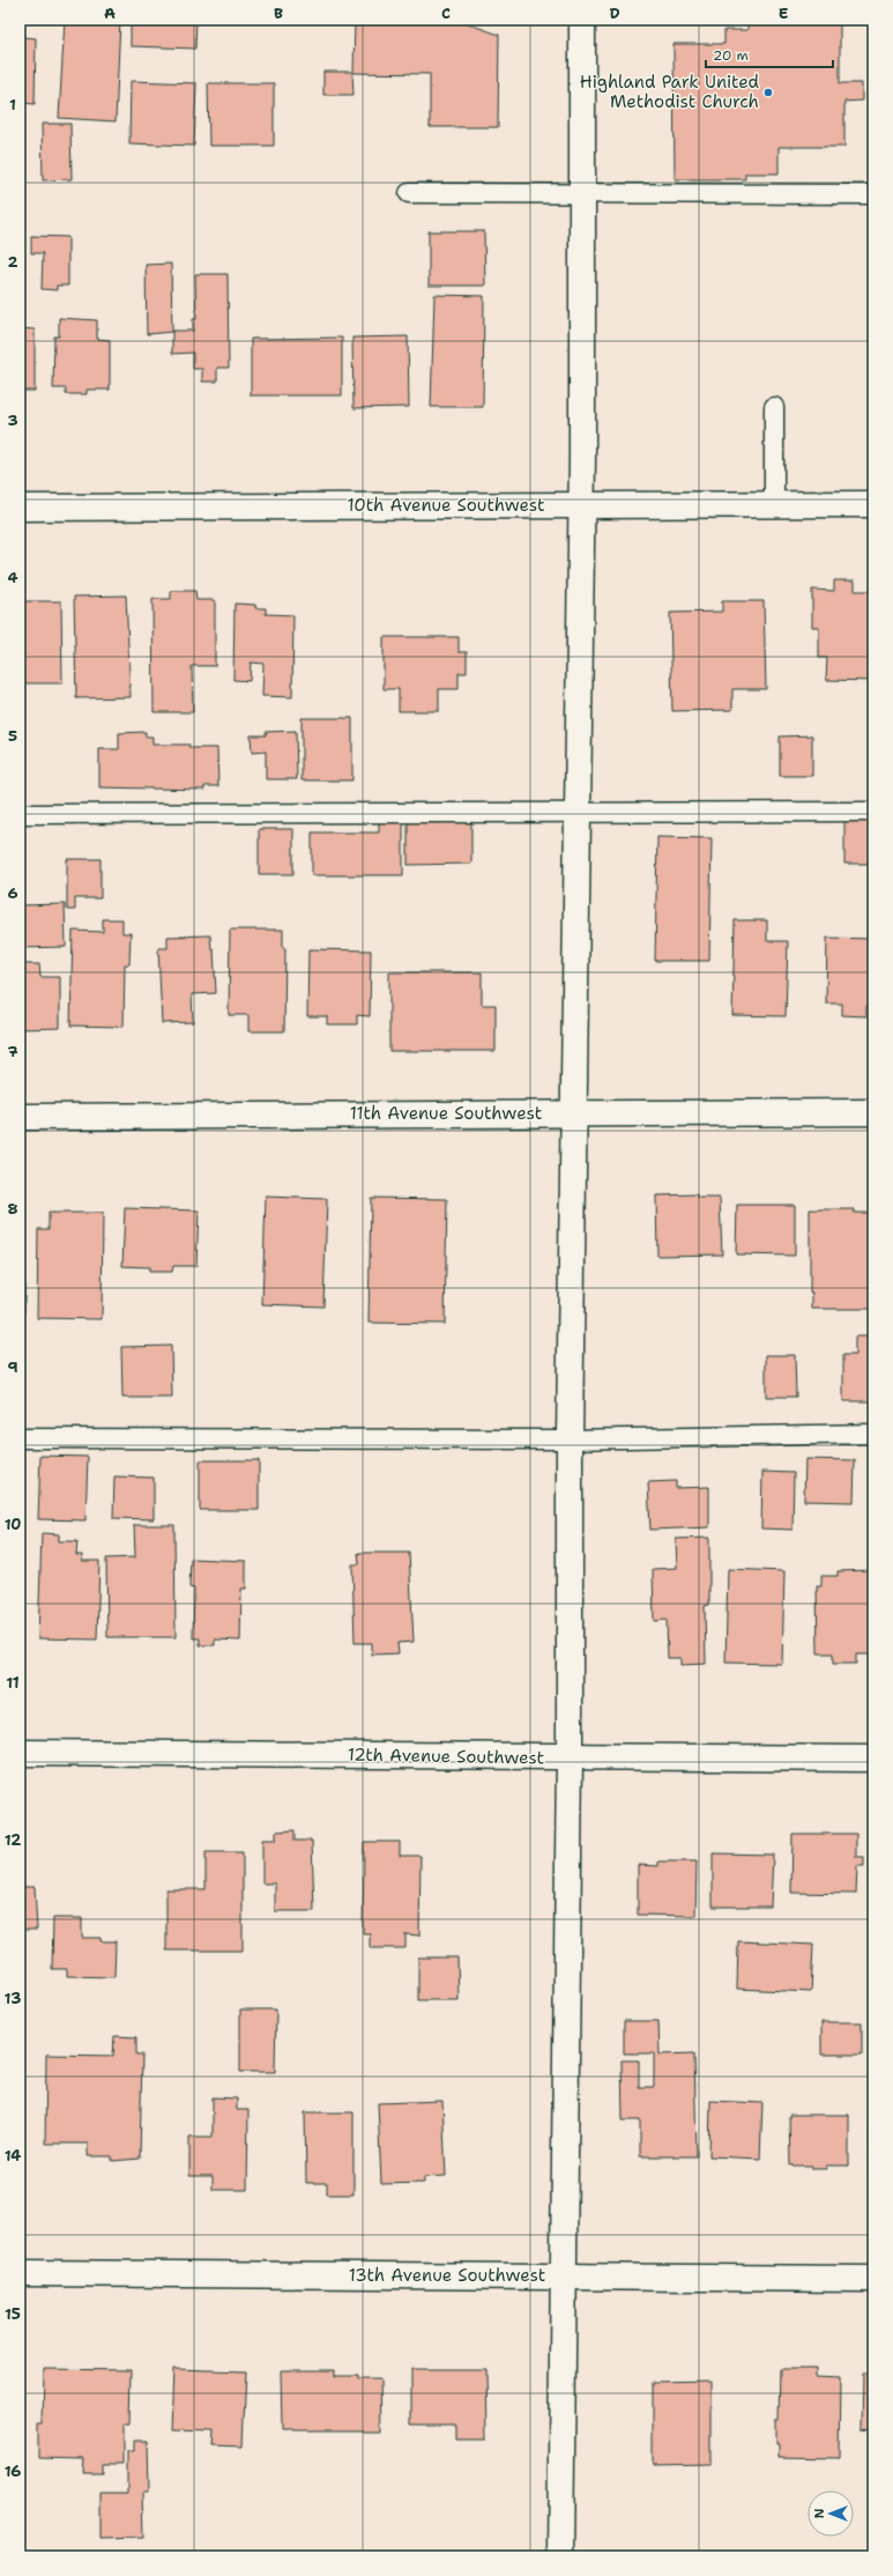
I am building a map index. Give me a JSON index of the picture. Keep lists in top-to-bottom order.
{
  "streets": {
    "street": [
      "10th Avenue Southwest",
      "11th Avenue Southwest",
      "12th Avenue Southwest",
      "13th Avenue Southwest"
    ]
  },
  "places": ["Highland Park United Methodist Church"],
  "scale_bar": "20 m",
  "north": "left",
  "grid": {
    "columns": [
      "A",
      "B",
      "C",
      "D",
      "E"
    ],
    "rows": [
      "1",
      "2",
      "3",
      "4",
      "5",
      "6",
      "7",
      "8",
      "9",
      "10",
      "11",
      "12",
      "13",
      "14",
      "15",
      "16"
    ]
  }
}
